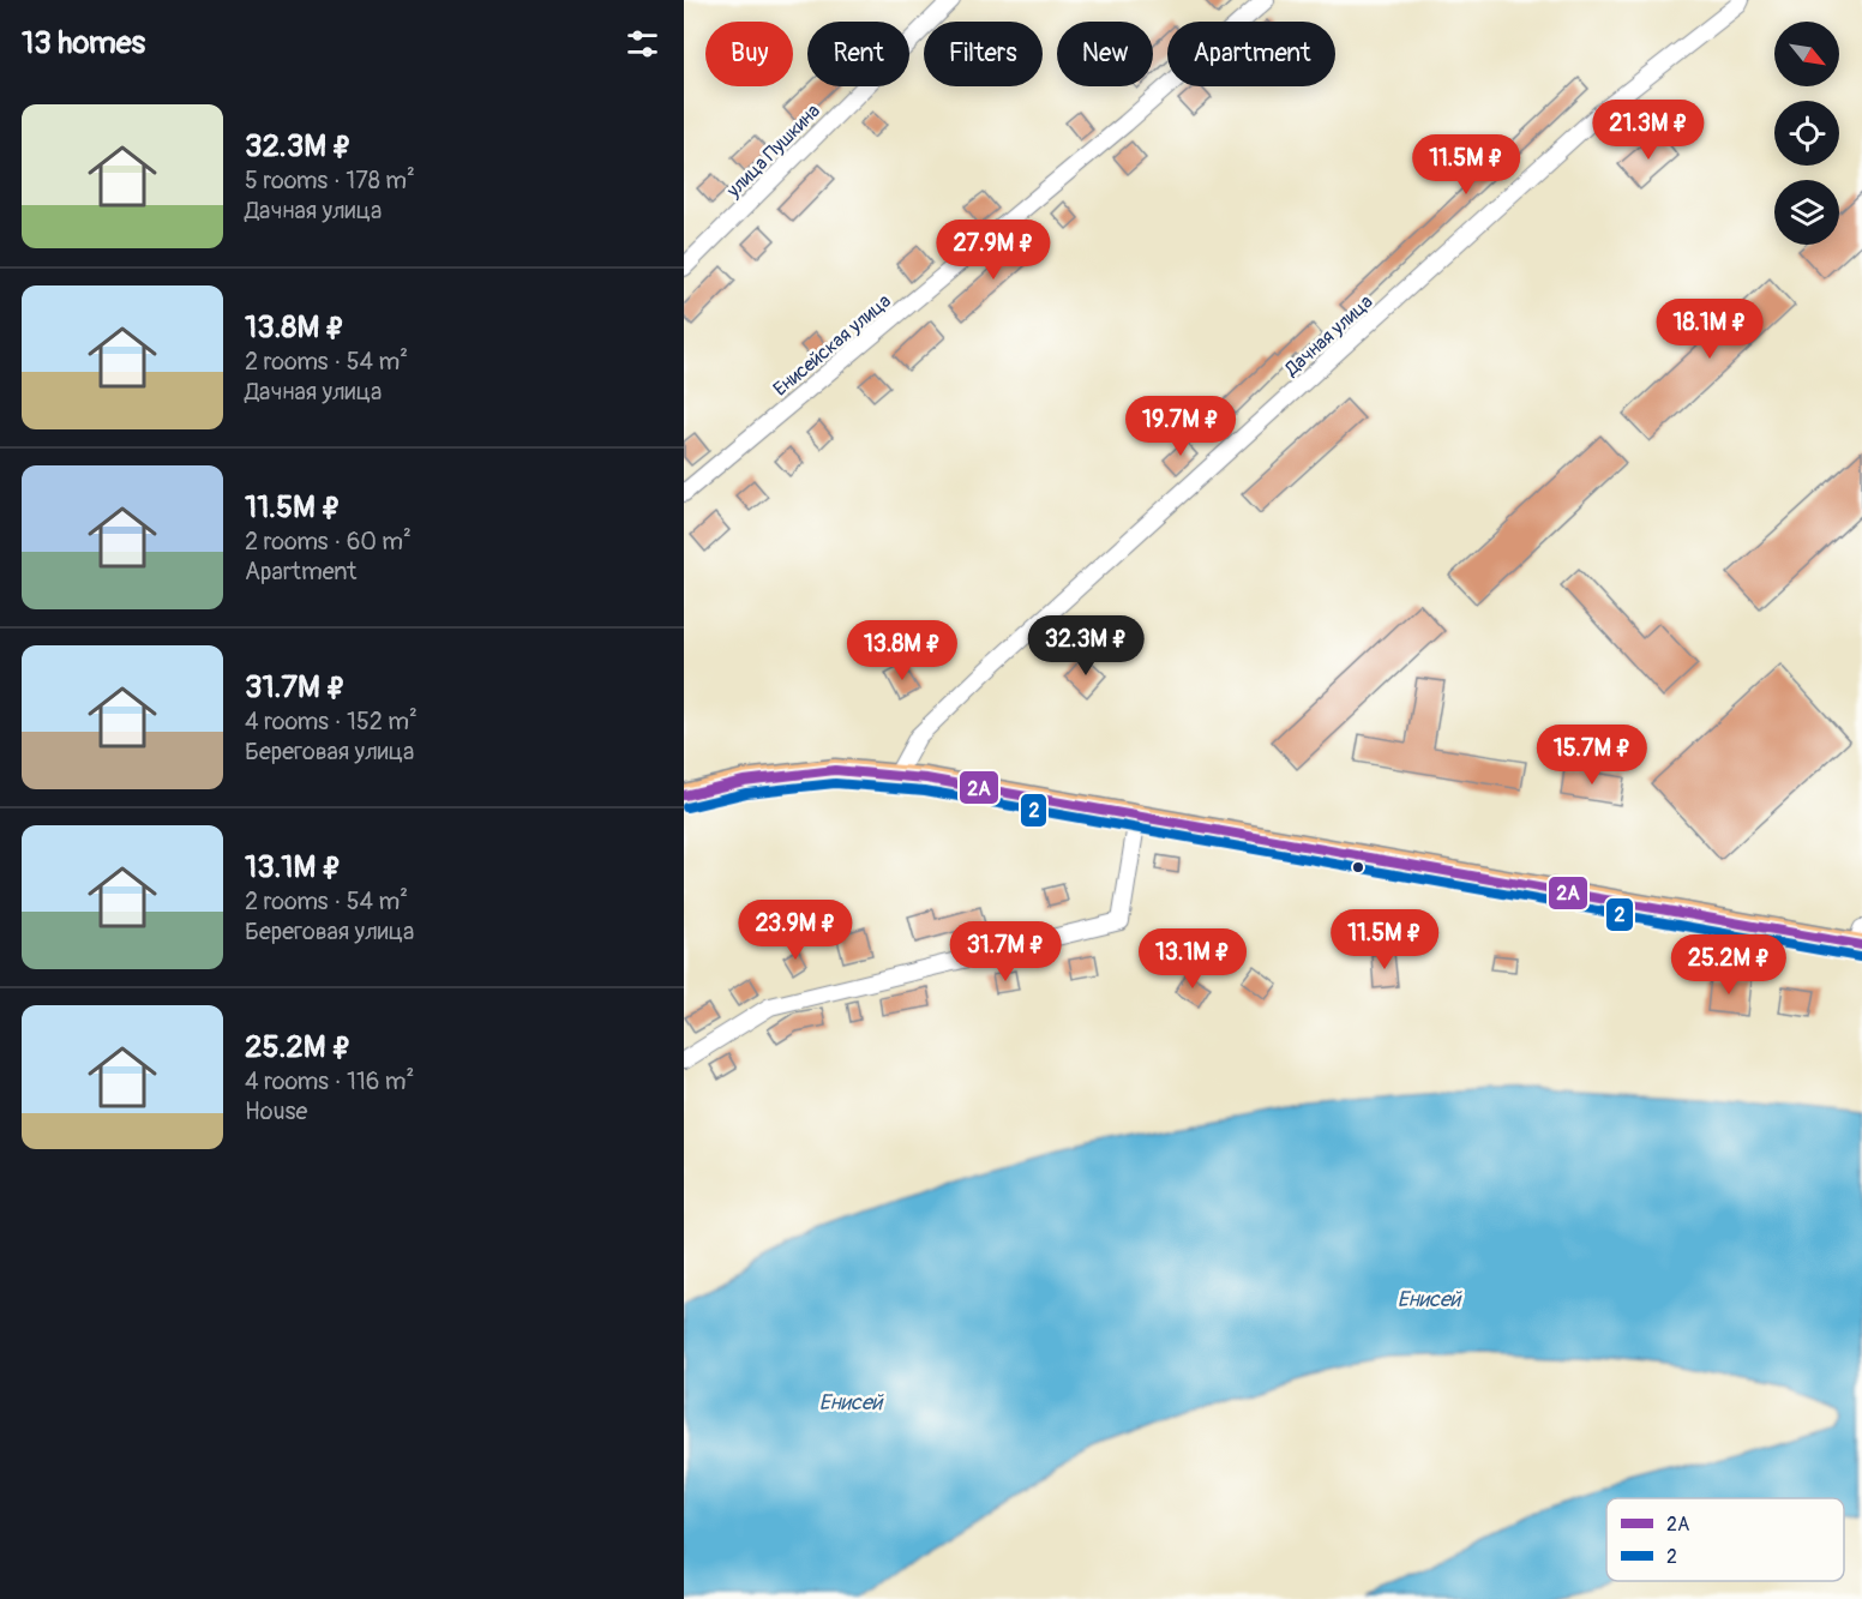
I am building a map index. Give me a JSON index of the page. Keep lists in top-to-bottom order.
{
  "streets": {
    "street": ["улица Пушкина", "Дачная улица", "Енисейская улица"]
  },
  "water": ["Енисей"],
  "lines": ["transit line 2А", "transit line 2"],
  "legend": ["2А", "2"],
  "north": "bottom right",
  "page": {
    "heading": "13 homes",
    "chip": [
      "Buy",
      "Rent",
      "Filters",
      "New",
      "Apartment"
    ],
    "list": [
      {
        "name": "32.3M ₽",
        "note": "5 rooms · 178 m² · Дачная улица"
      },
      {
        "name": "13.8M ₽",
        "note": "2 rooms · 54 m² · Дачная улица"
      },
      {
        "name": "11.5M ₽",
        "note": "2 rooms · 60 m² · Apartment"
      },
      {
        "name": "31.7M ₽",
        "note": "4 rooms · 152 m² · Береговая улица"
      },
      {
        "name": "13.1M ₽",
        "note": "2 rooms · 54 m² · Береговая улица"
      },
      {
        "name": "25.2M ₽",
        "note": "4 rooms · 116 m² · House"
      }
    ],
    "price": [
      "21.3M ₽",
      "11.5M ₽",
      "27.9M ₽",
      "18.1M ₽",
      "19.7M ₽",
      "32.3M ₽",
      "13.8M ₽",
      "15.7M ₽",
      "23.9M ₽",
      "11.5M ₽",
      "31.7M ₽",
      "13.1M ₽",
      "25.2M ₽"
    ]
  }
}
